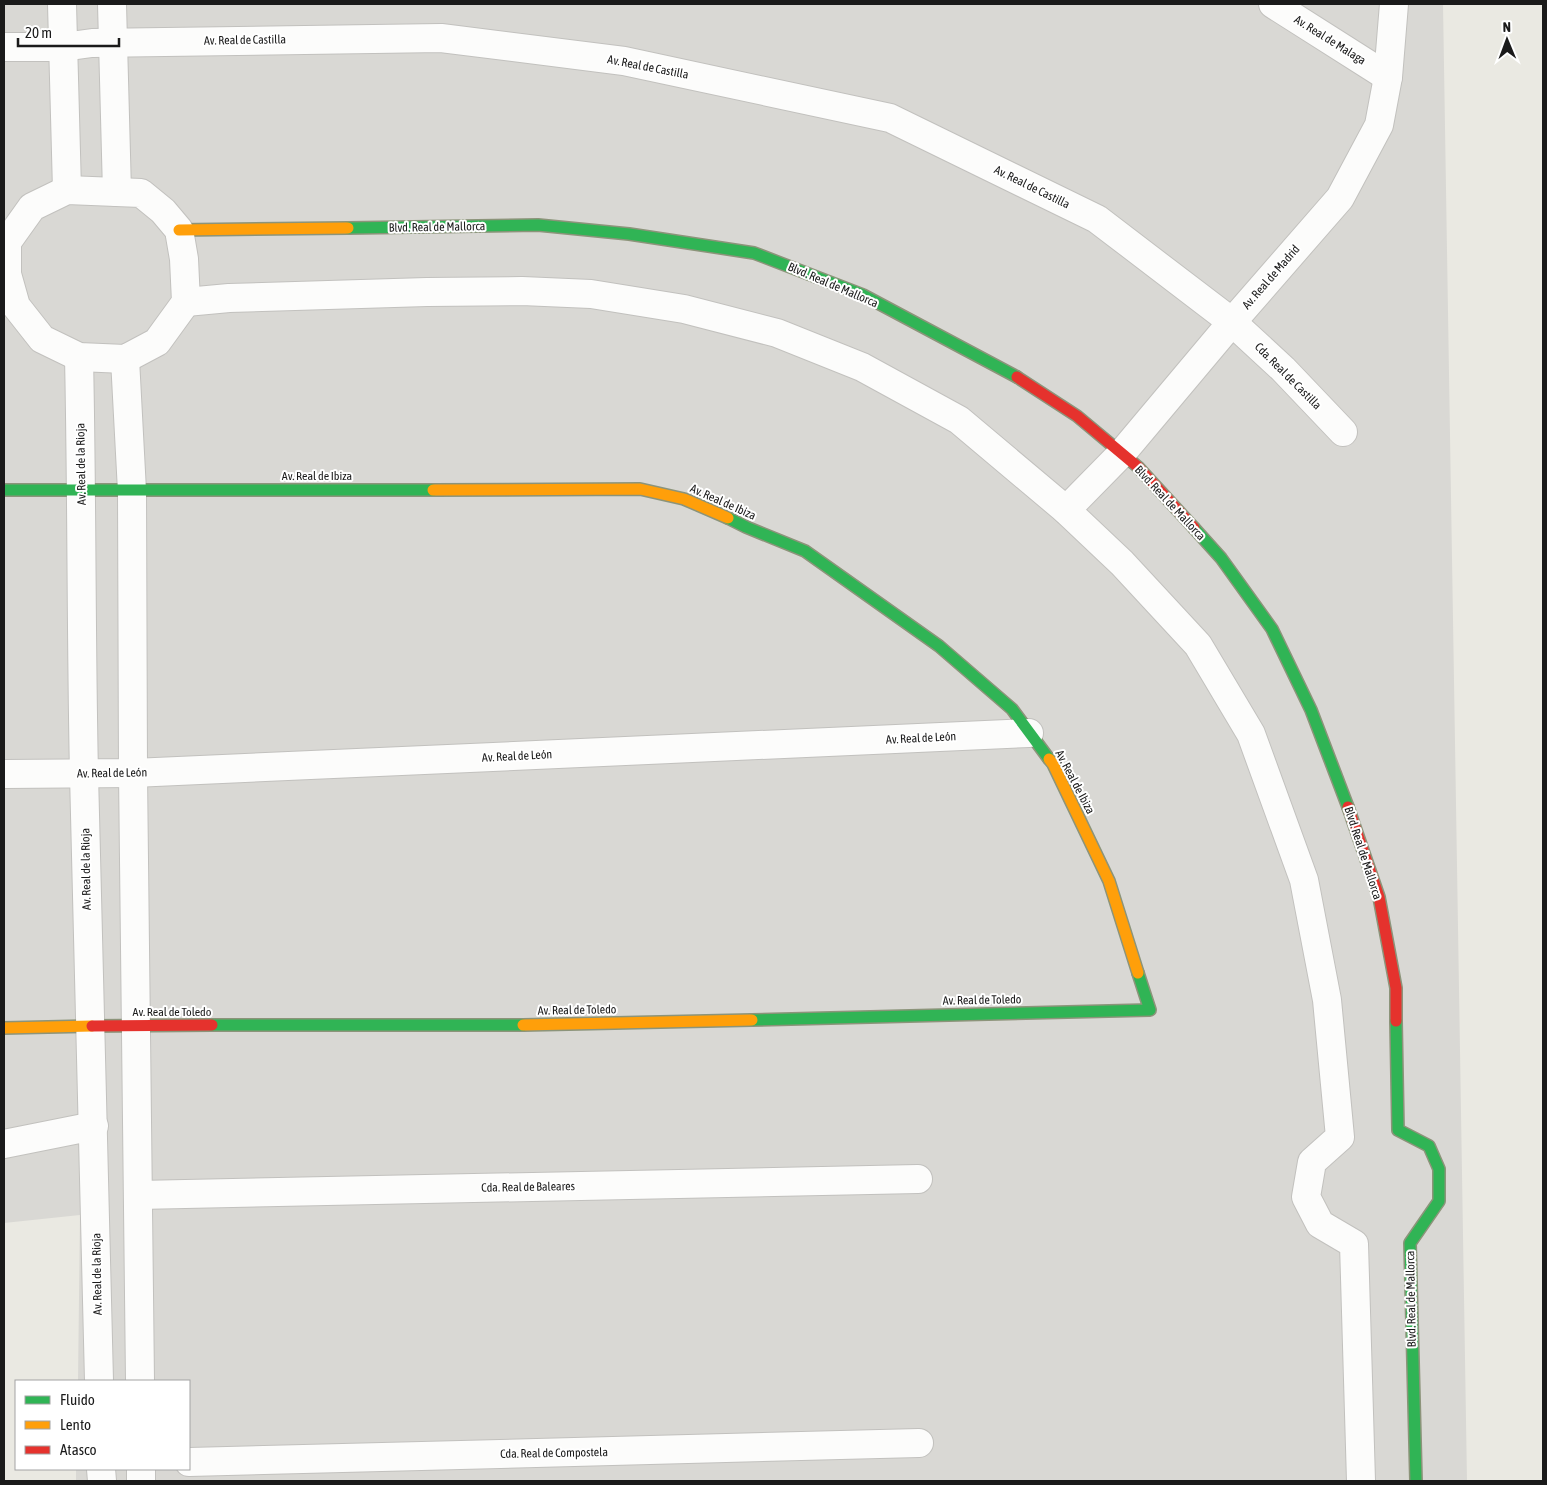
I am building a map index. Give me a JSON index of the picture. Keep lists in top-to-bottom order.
{
  "streets": {
    "street": [
      "Av. Real de Castilla",
      "Av. Real de Malaga",
      "Blvd. Real de Mallorca",
      "Av. Real de Madrid",
      "Cda. Real de Castilla",
      "Av. Real de la Rioja",
      "Av. Real de Ibiza",
      "Av. Real de León",
      "Av. Real de Toledo",
      "Cda. Real de Baleares",
      "Cda. Real de Compostela"
    ]
  },
  "crossings": [
    ["Av. Real de Castilla", "Av. Real de Madrid"],
    ["Av. Real de Castilla", "Cda. Real de Castilla"],
    ["Av. Real de Malaga", "Av. Real de Madrid"],
    ["Blvd. Real de Mallorca", "Av. Real de Madrid"],
    ["Av. Real de Madrid", "Cda. Real de Castilla"],
    ["Av. Real de la Rioja", "Av. Real de Ibiza"],
    ["Av. Real de la Rioja", "Av. Real de León"],
    ["Av. Real de la Rioja", "Av. Real de Toledo"],
    ["Av. Real de Ibiza", "Av. Real de León"],
    ["Av. Real de Ibiza", "Av. Real de Toledo"]
  ],
  "legend": ["Fluido", "Lento", "Atasco"],
  "scale_bar": "20 m",
  "north": "top"
}
